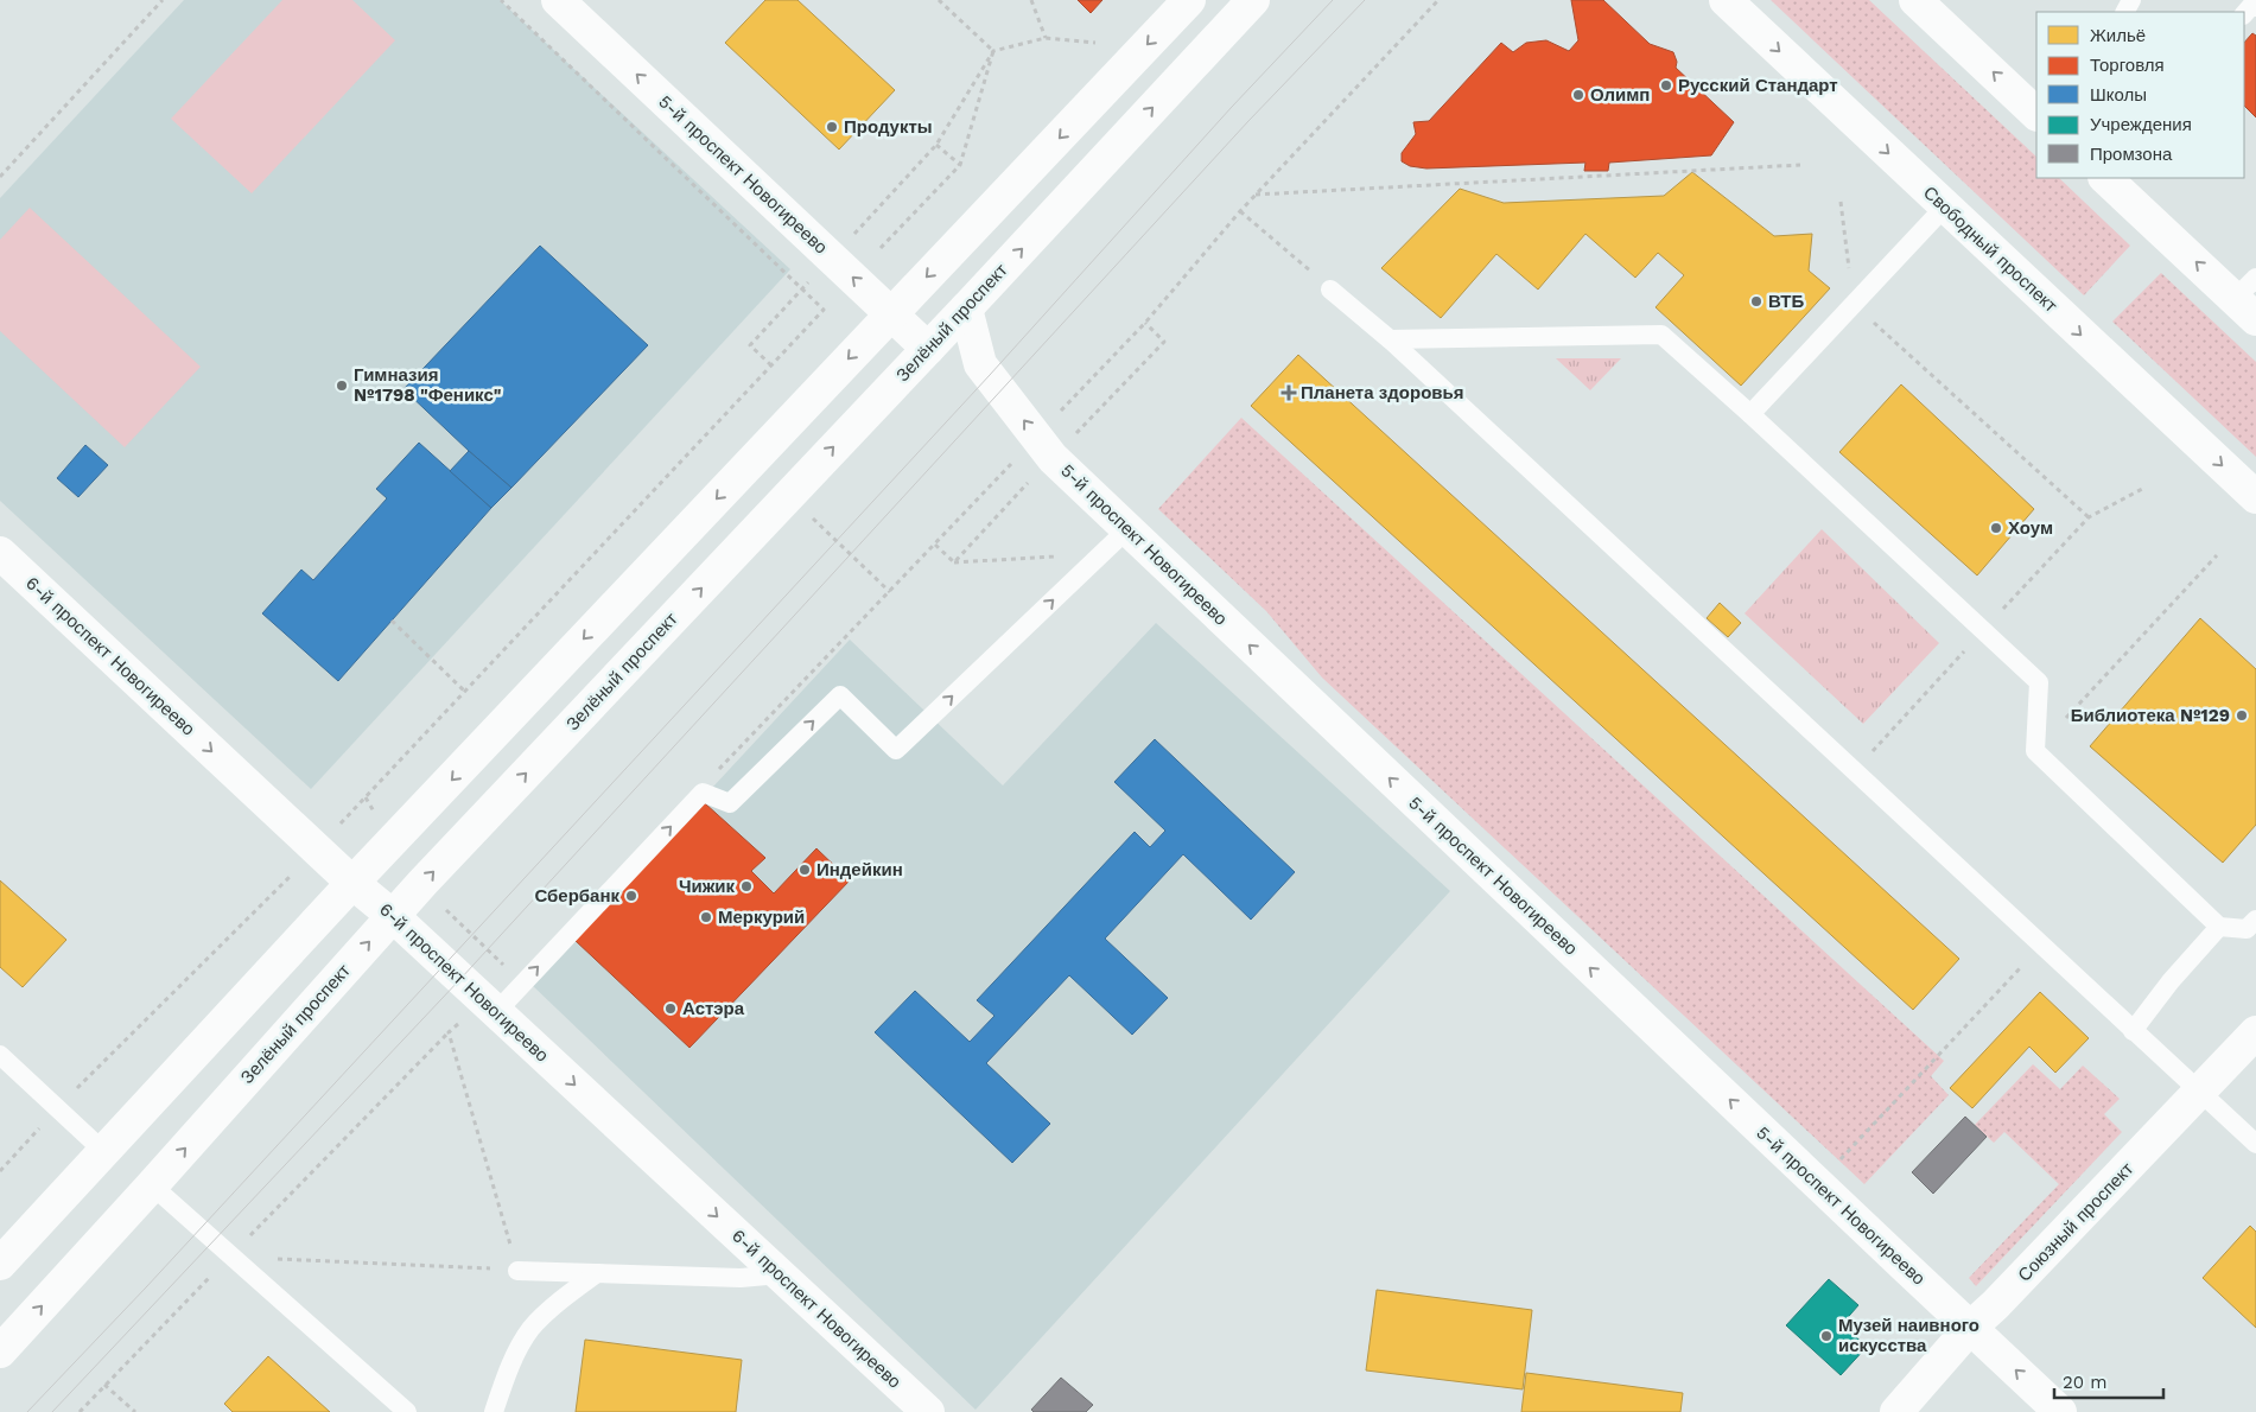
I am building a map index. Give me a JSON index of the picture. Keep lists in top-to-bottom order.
{
  "streets": {
    "main road": [
      "5-й проспект Новогиреево",
      "Свободный проспект",
      "Зелёный проспект",
      "6-й проспект Новогиреево",
      "Союзный проспект"
    ]
  },
  "crossings": [
    ["5-й проспект Новогиреево", "Зелёный проспект"],
    ["5-й проспект Новогиреево", "Союзный проспект"],
    ["Зелёный проспект", "6-й проспект Новогиреево"]
  ],
  "one_way": ["5-й проспект Новогиреево", "6-й проспект Новогиреево"],
  "places": {
    "other": [
      "Русский Стандарт",
      "Олимп",
      "Продукты",
      "ВТБ",
      "Гимназия №1798 \"Феникс\"",
      "Хоум",
      "Библиотека №129",
      "Индейкин",
      "Чижик",
      "Сбербанк",
      "Меркурий",
      "Астэра",
      "Музей наивного искусства"
    ],
    "health": ["Планета здоровья"]
  },
  "legend": [
    "Жильё",
    "Торговля",
    "Школы",
    "Учреждения",
    "Промзона"
  ],
  "scale_bar": "20 m"
}
